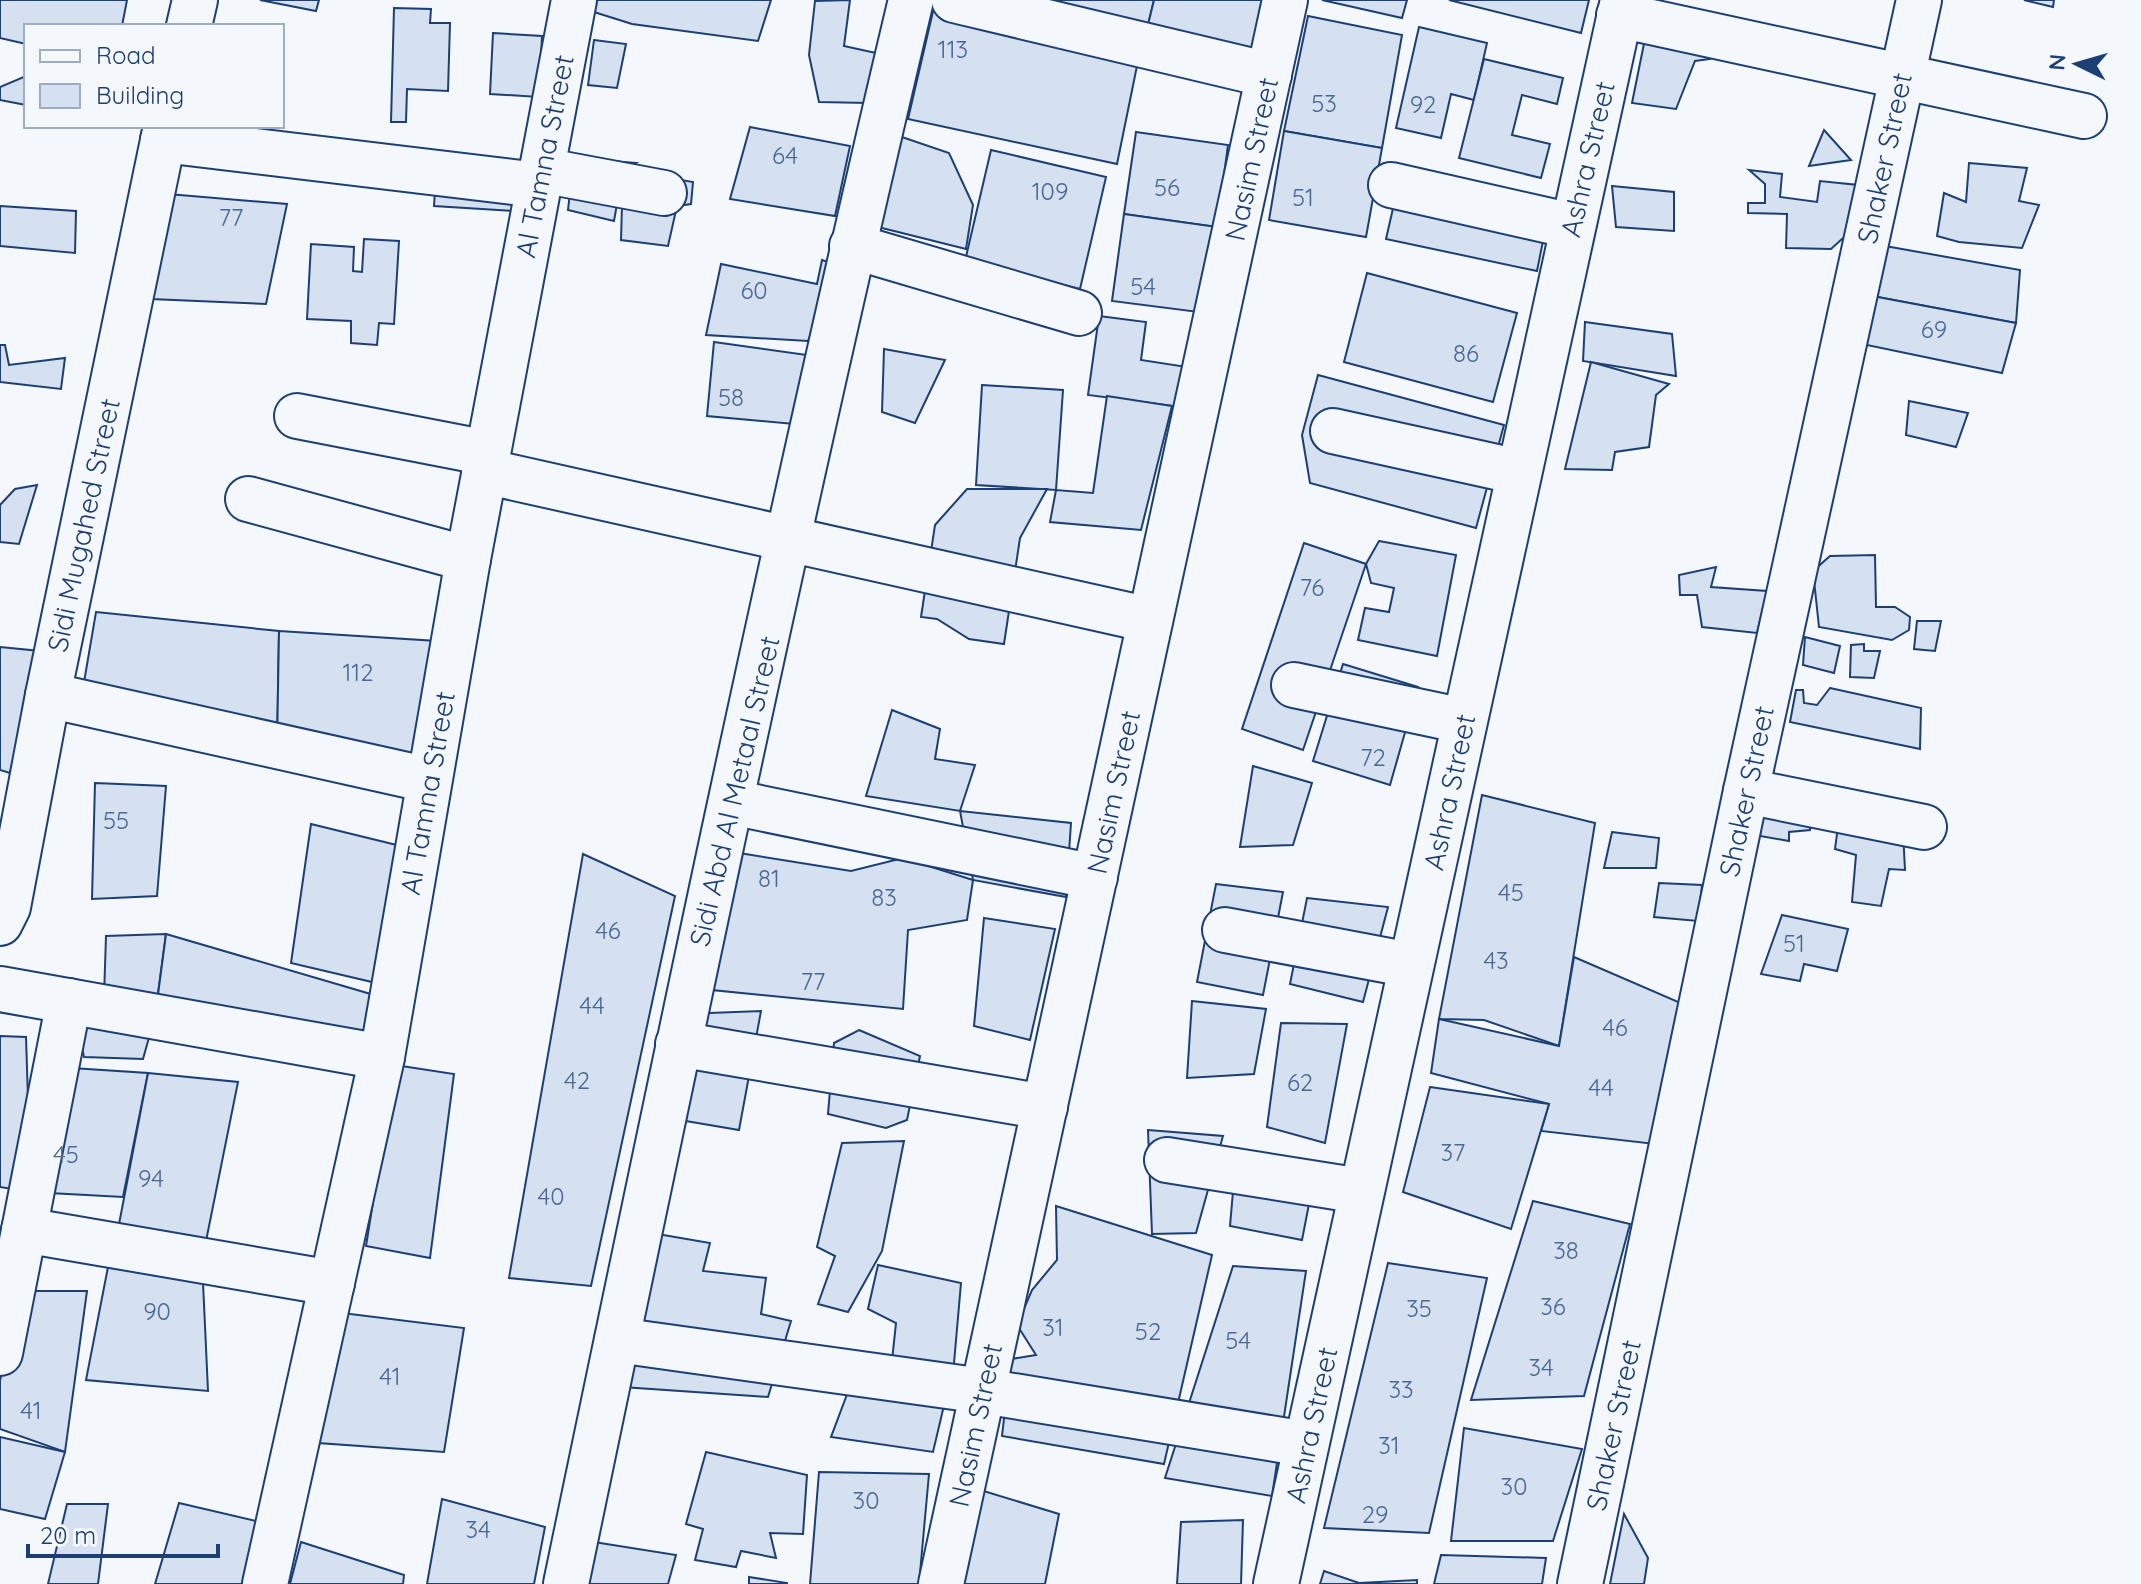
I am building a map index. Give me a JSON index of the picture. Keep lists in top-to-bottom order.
{
  "streets": {
    "street": [
      "Al Tamna Street",
      "Shaker Street",
      "Nasim Street",
      "Ashra Street",
      "Sidi Mugahed Street",
      "Sidi Abd Al Metaal Street"
    ]
  },
  "house_numbers": [
    "113",
    "53",
    "92",
    "64",
    "56",
    "109",
    "51",
    "77",
    "54",
    "60",
    "69",
    "86",
    "58",
    "76",
    "112",
    "72",
    "55",
    "81",
    "45",
    "83",
    "46",
    "51",
    "43",
    "77",
    "44",
    "46",
    "42",
    "62",
    "44",
    "37",
    "45",
    "94",
    "40",
    "38",
    "36",
    "35",
    "90",
    "31",
    "52",
    "54",
    "34",
    "41",
    "33",
    "41",
    "31",
    "30",
    "30",
    "29",
    "34"
  ],
  "legend": ["Road", "Building"],
  "scale_bar": "20 m",
  "north": "left"
}
